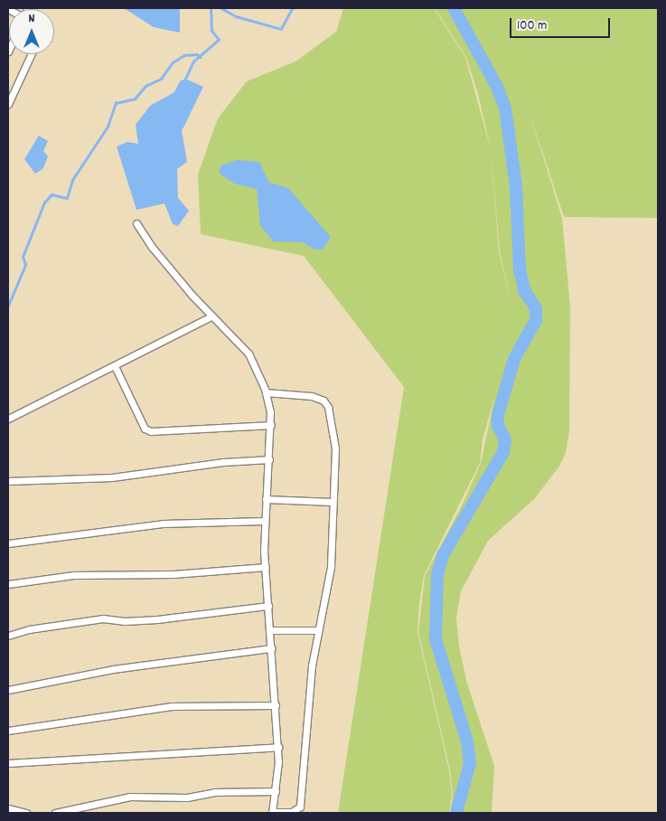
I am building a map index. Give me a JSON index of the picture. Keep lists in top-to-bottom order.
{
  "scale_bar": "100 m",
  "north": "top"
}
